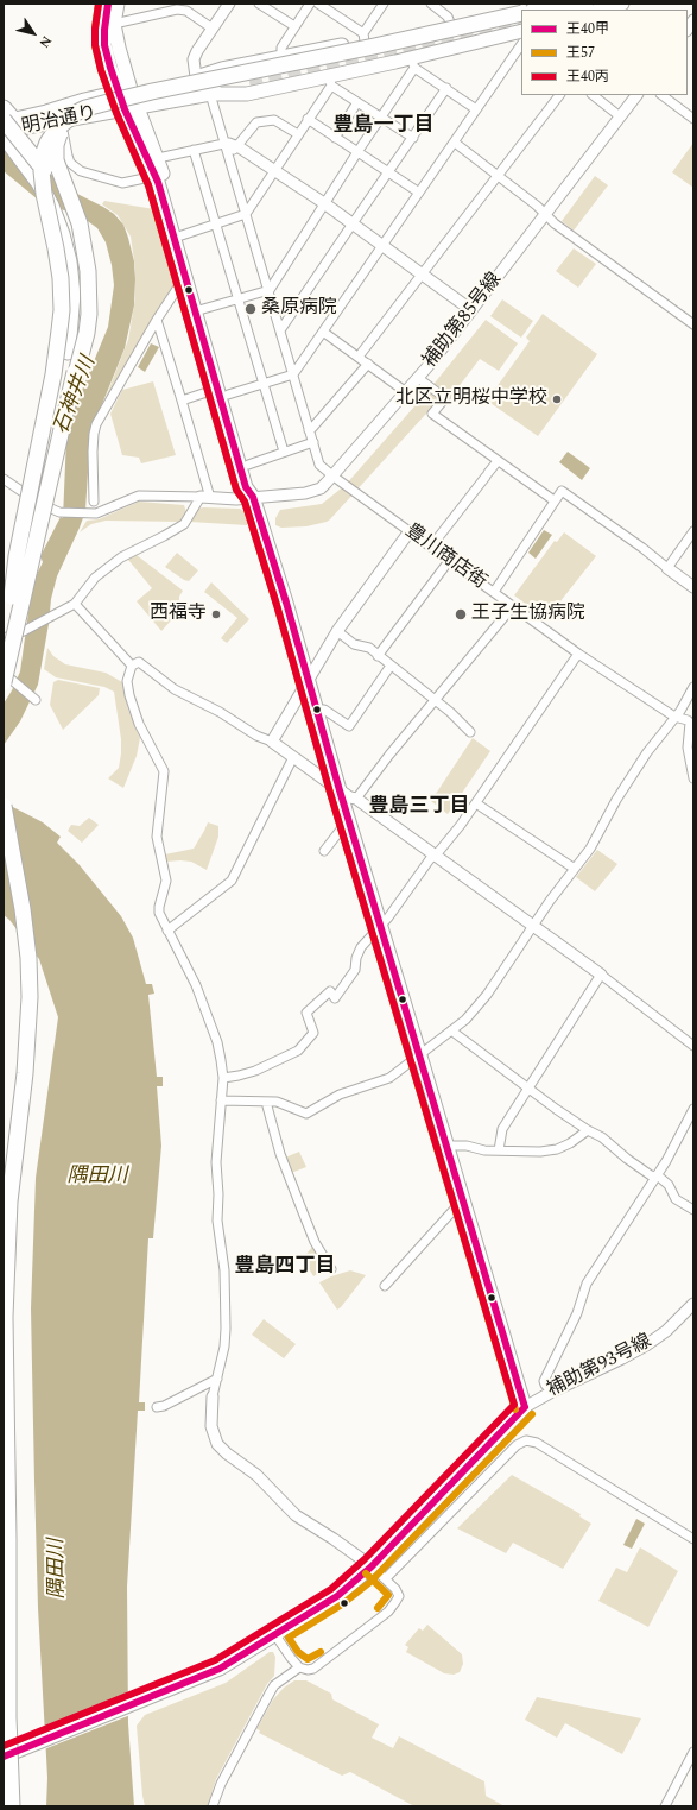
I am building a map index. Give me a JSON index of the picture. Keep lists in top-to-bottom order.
{
  "streets": {
    "main road": ["明治通り"],
    "street": ["補助第85号線", "豊川商店街", "補助第93号線"]
  },
  "crossings": [
    ["補助第85号線", "豊川商店街"]
  ],
  "districts": ["豊島一丁目", "豊島三丁目", "豊島四丁目"],
  "water": ["石神井川", "隅田川"],
  "places": [
    "桑原病院",
    "北区立明桜中学校",
    "西福寺",
    "王子生協病院"
  ],
  "lines": ["transit line 王40甲", "transit line 王57", "transit line 王40丙"],
  "legend": ["王40甲", "王57", "王40丙"],
  "north": "bottom right"
}
